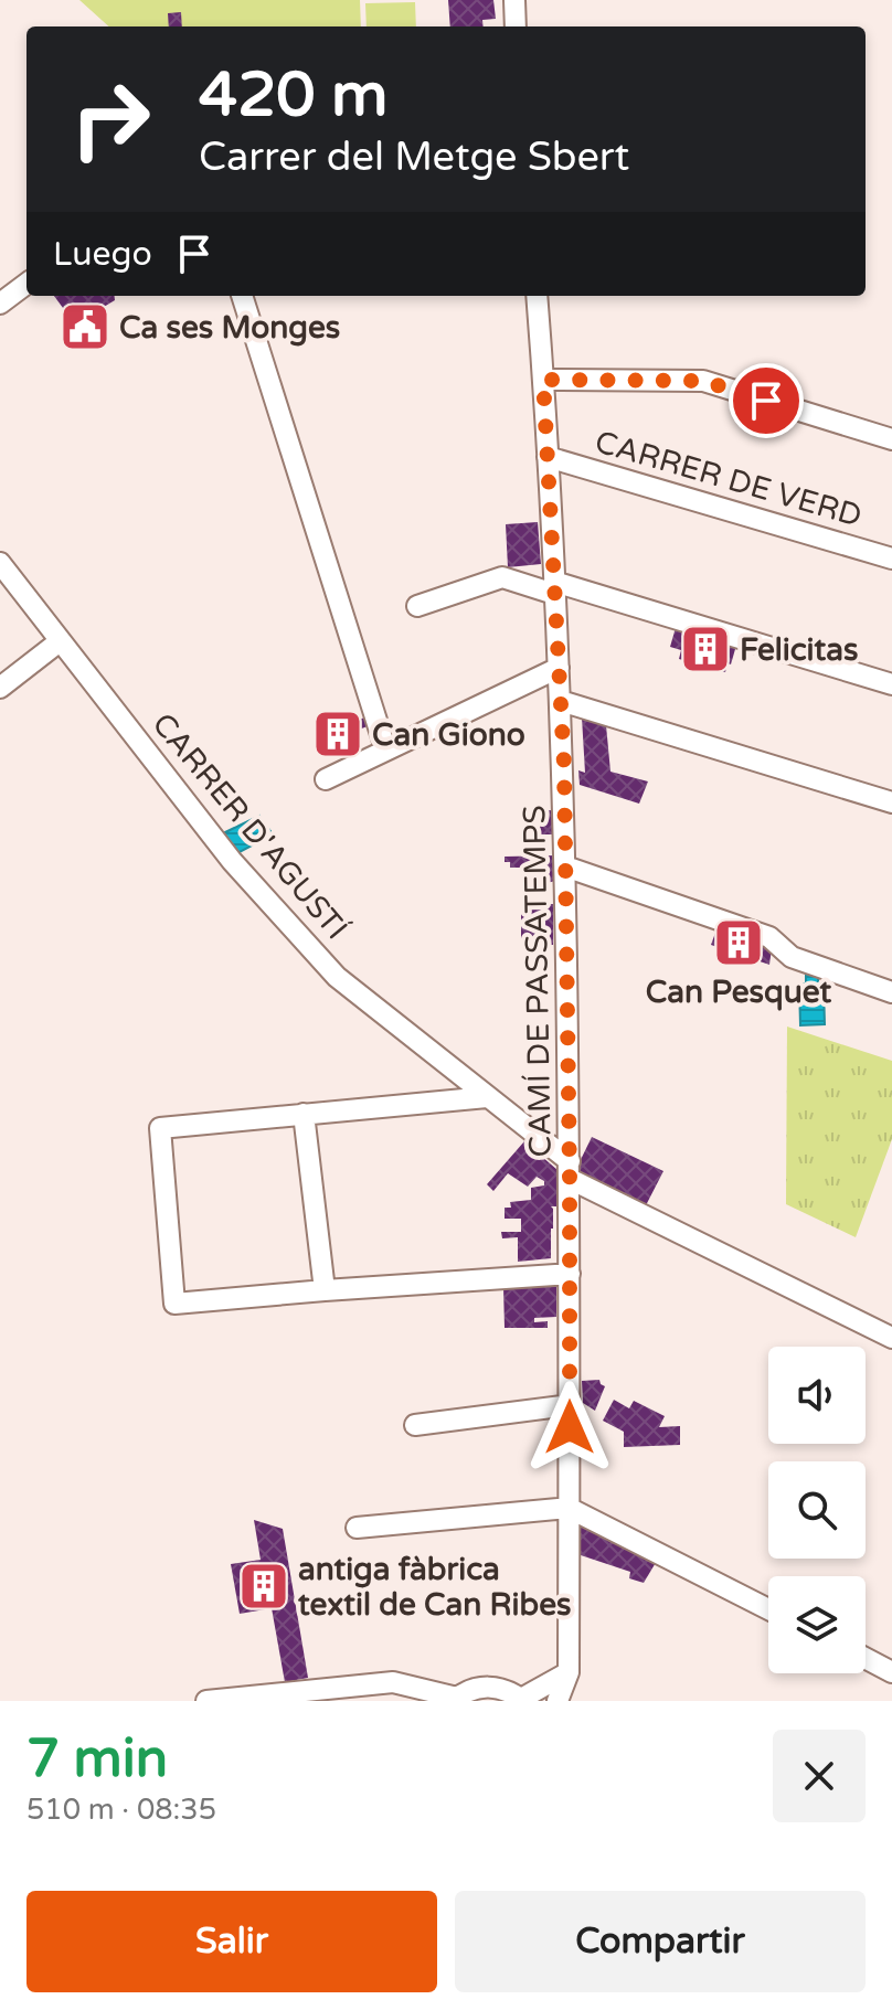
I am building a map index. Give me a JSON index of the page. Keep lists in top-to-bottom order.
{
  "streets": {
    "street": ["CARRER DE VERD", "CARRER D'AGUSTÍ", "CAMÍ DE PASSATEMPS"]
  },
  "crossings": [
    ["CARRER DE VERD", "CAMÍ DE PASSATEMPS"],
    ["CARRER D'AGUSTÍ", "CAMÍ DE PASSATEMPS"]
  ],
  "places": {
    "public building": ["Ca ses Monges"],
    "building": [
      "Felicitas",
      "Can Giono",
      "Can Pesquet",
      "antiga fàbrica textil de Can Ribes"
    ]
  },
  "page": {
    "turn": ["420 m", "Carrer del Metge Sbert"],
    "then": "Luego",
    "heading": ["7 min", "510 m · 08:35"],
    "buttons": ["Salir", "Compartir"]
  }
}
